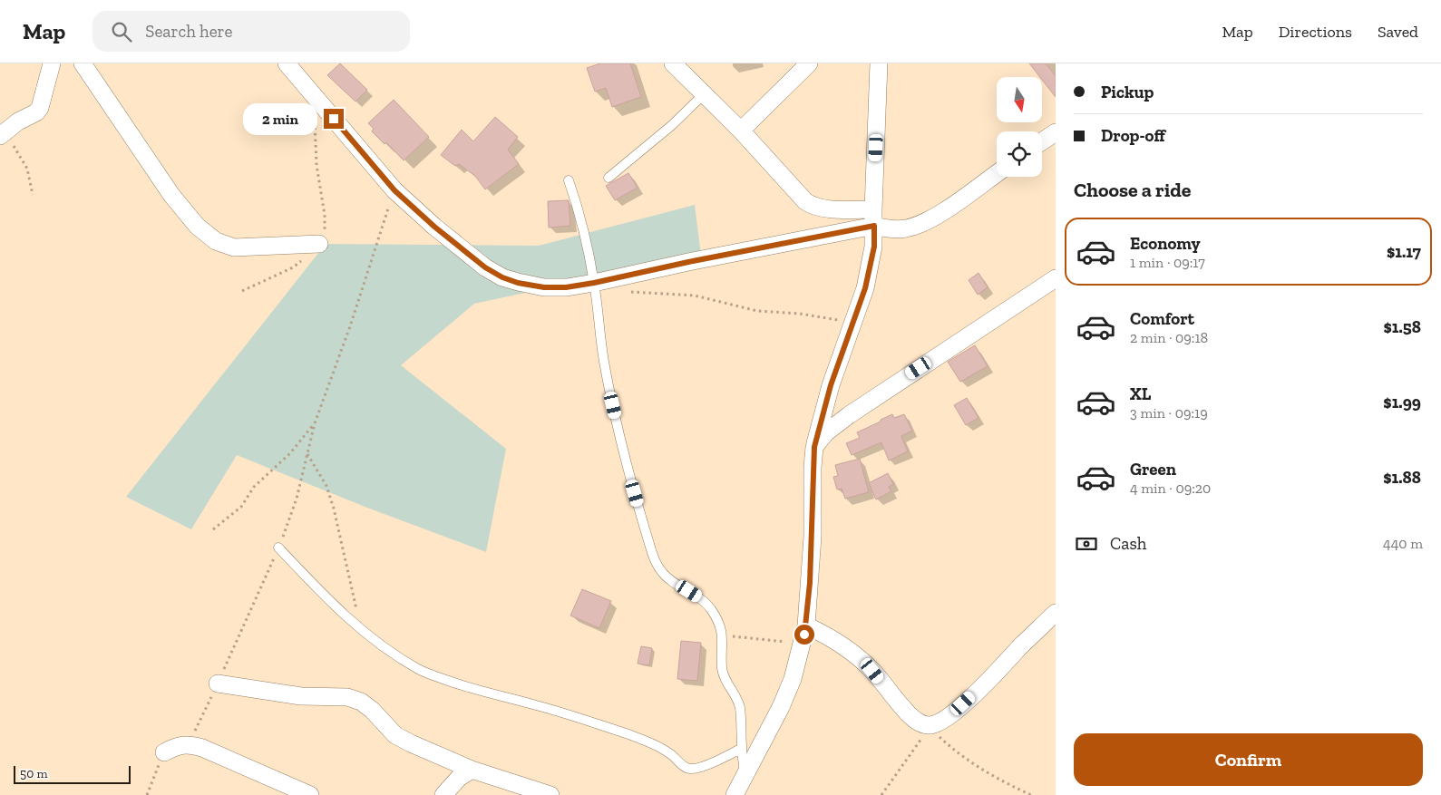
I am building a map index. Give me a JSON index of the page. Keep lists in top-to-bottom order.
{
  "scale_bar": "50 m",
  "north": "bottom",
  "page": {
    "header": "Map",
    "search": "Search here",
    "nav": ["Map", "Directions", "Saved"],
    "banner": ["Pickup", "Drop-off"],
    "bubble": "2 min",
    "heading": "Choose a ride",
    "list": [
      {
        "name": "Economy",
        "note": "1 min · 09:17",
        "value": "$1.17"
      },
      {
        "name": "Comfort",
        "note": "2 min · 09:18",
        "value": "$1.58"
      },
      {
        "name": "XL",
        "note": "3 min · 09:19",
        "value": "$1.99"
      },
      {
        "name": "Green",
        "note": "4 min · 09:20",
        "value": "$1.88"
      }
    ],
    "pay": ["Cash", "440 m"],
    "buttons": "Confirm",
    "scale": "50 m"
  }
}
